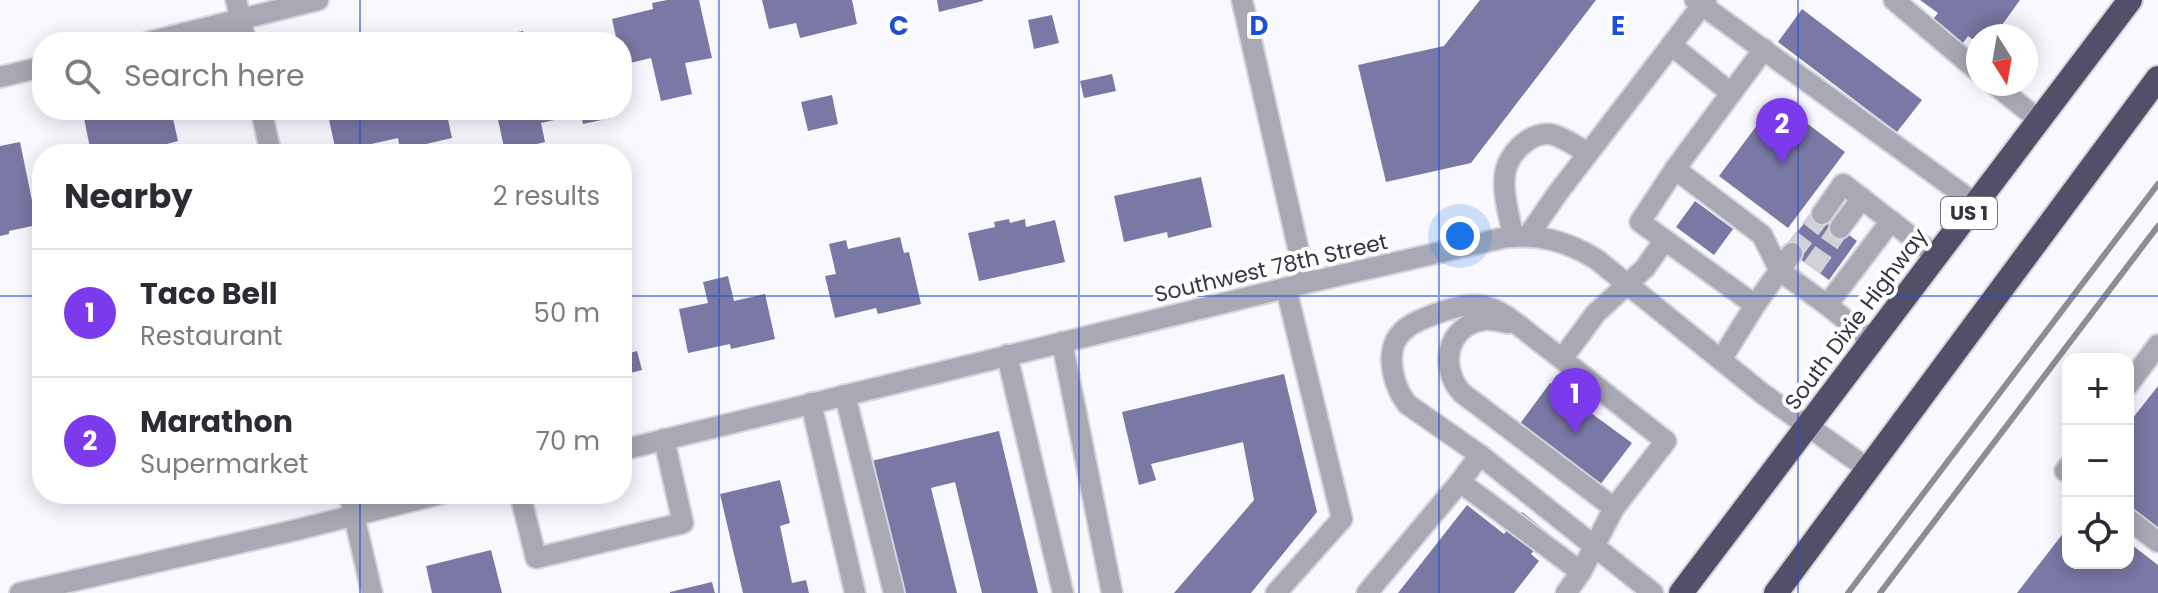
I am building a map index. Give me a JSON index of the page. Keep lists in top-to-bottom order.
{
  "streets": {
    "highway": ["US 1", "South Dixie Highway"],
    "street": ["Southwest 78th Street"]
  },
  "crossings": [
    ["Southwest 78th Street", "South Dixie Highway"]
  ],
  "north": "bottom",
  "page": {
    "search": "Search here",
    "pins": ["2", "1"],
    "heading": ["Nearby", "2 results"],
    "list": [
      {
        "mark": "1",
        "name": "Taco Bell",
        "note": "Restaurant",
        "value": "50 m"
      },
      {
        "mark": "2",
        "name": "Marathon",
        "note": "Supermarket",
        "value": "70 m"
      }
    ],
    "map_buttons": ["+", "−"]
  },
  "grid": {
    "columns": ["C", "D", "E"]
  }
}
